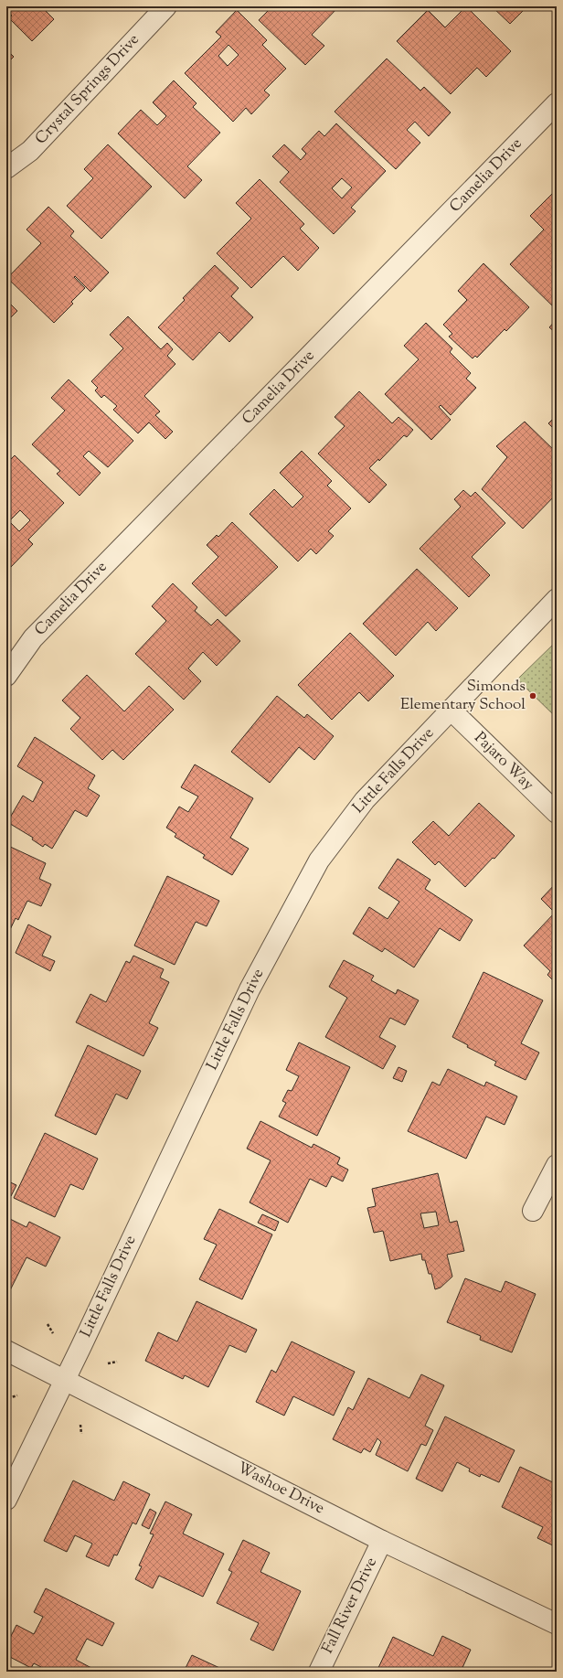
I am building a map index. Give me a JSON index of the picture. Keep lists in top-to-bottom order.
{
  "streets": {
    "street": [
      "Crystal Springs Drive",
      "Camelia Drive",
      "Pajaro Way",
      "Little Falls Drive",
      "Washoe Drive",
      "Fall River Drive"
    ]
  },
  "crossings": [
    ["Pajaro Way", "Little Falls Drive"],
    ["Little Falls Drive", "Washoe Drive"],
    ["Washoe Drive", "Fall River Drive"]
  ],
  "places": ["Simonds Elementary School"]
}
